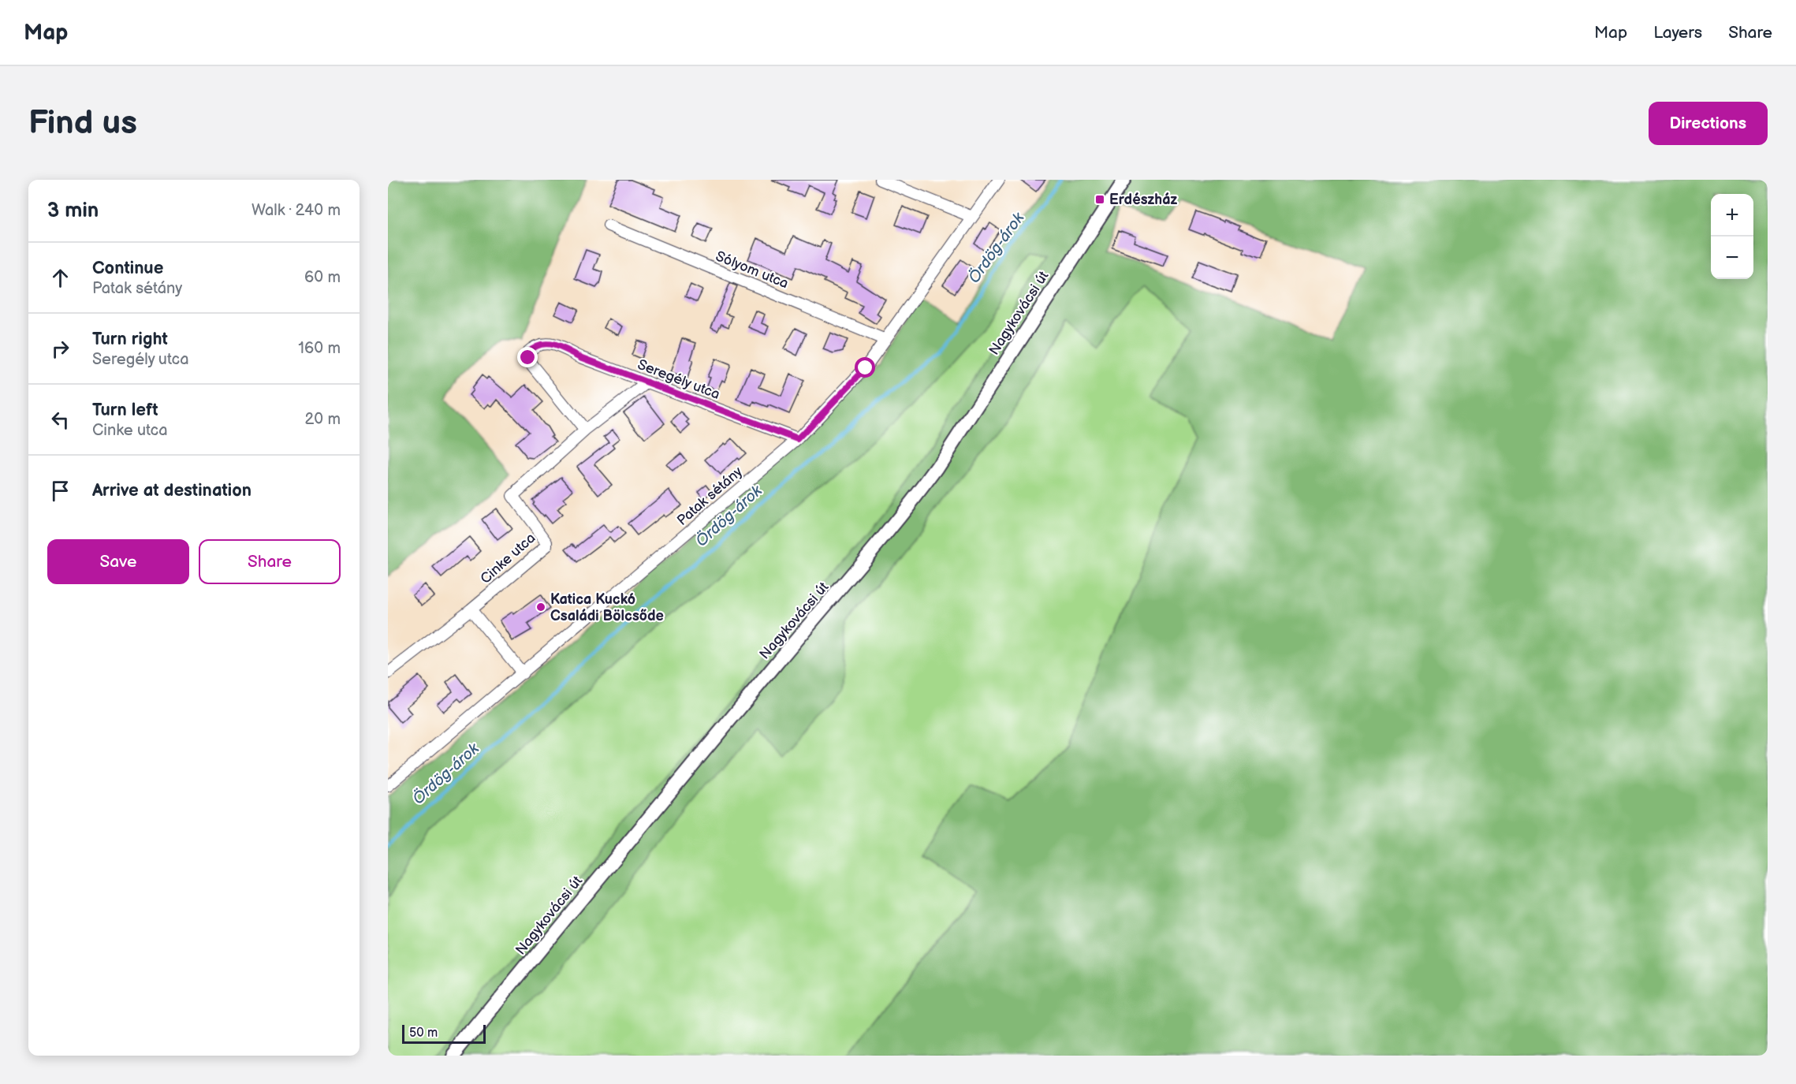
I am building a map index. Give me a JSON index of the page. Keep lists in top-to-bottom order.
{
  "streets": {
    "street": [
      "Sólyom utca",
      "Nagykovácsi út",
      "Seregély utca",
      "Patak sétány",
      "Cinke utca"
    ]
  },
  "crossings": [
    ["Sólyom utca", "Patak sétány"],
    ["Seregély utca", "Patak sétány"],
    ["Seregély utca", "Cinke utca"]
  ],
  "water": ["Ördög-árok"],
  "places": {
    "transit": ["Erdészház"],
    "other": ["Katica Kuckó Családi Bölcsőde"]
  },
  "scale_bar": "50 m",
  "page": {
    "header": "Map",
    "nav": ["Map", "Layers", "Share"],
    "buttons": [
      "Directions",
      ["Save", "Share"]
    ],
    "title": "Find us",
    "heading": ["3 min", "Walk · 240 m"],
    "map_buttons": ["+", "−"],
    "list": [
      ["Continue", "Patak sétány", "60 m"],
      ["Turn right", "Seregély utca", "160 m"],
      ["Turn left", "Cinke utca", "20 m"],
      "Arrive at destination"
    ],
    "scale": "50 m"
  }
}
